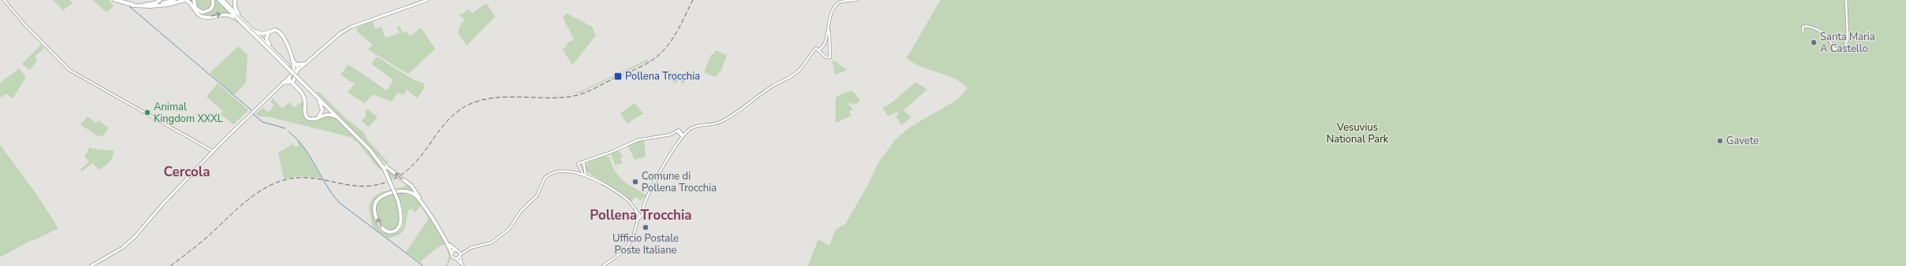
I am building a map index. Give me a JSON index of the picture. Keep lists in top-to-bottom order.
{
  "districts": ["Cercola", "Pollena Trocchia"],
  "parks": ["Vesuvius National Park"],
  "places": {
    "other": [
      "Santa Maria A Castello",
      "Animal Kingdom XXXL",
      "Gavete",
      "Comune di Pollena Trocchia",
      "Ufficio Postale Poste Italiane"
    ],
    "transit": ["Pollena Trocchia"]
  }
}
